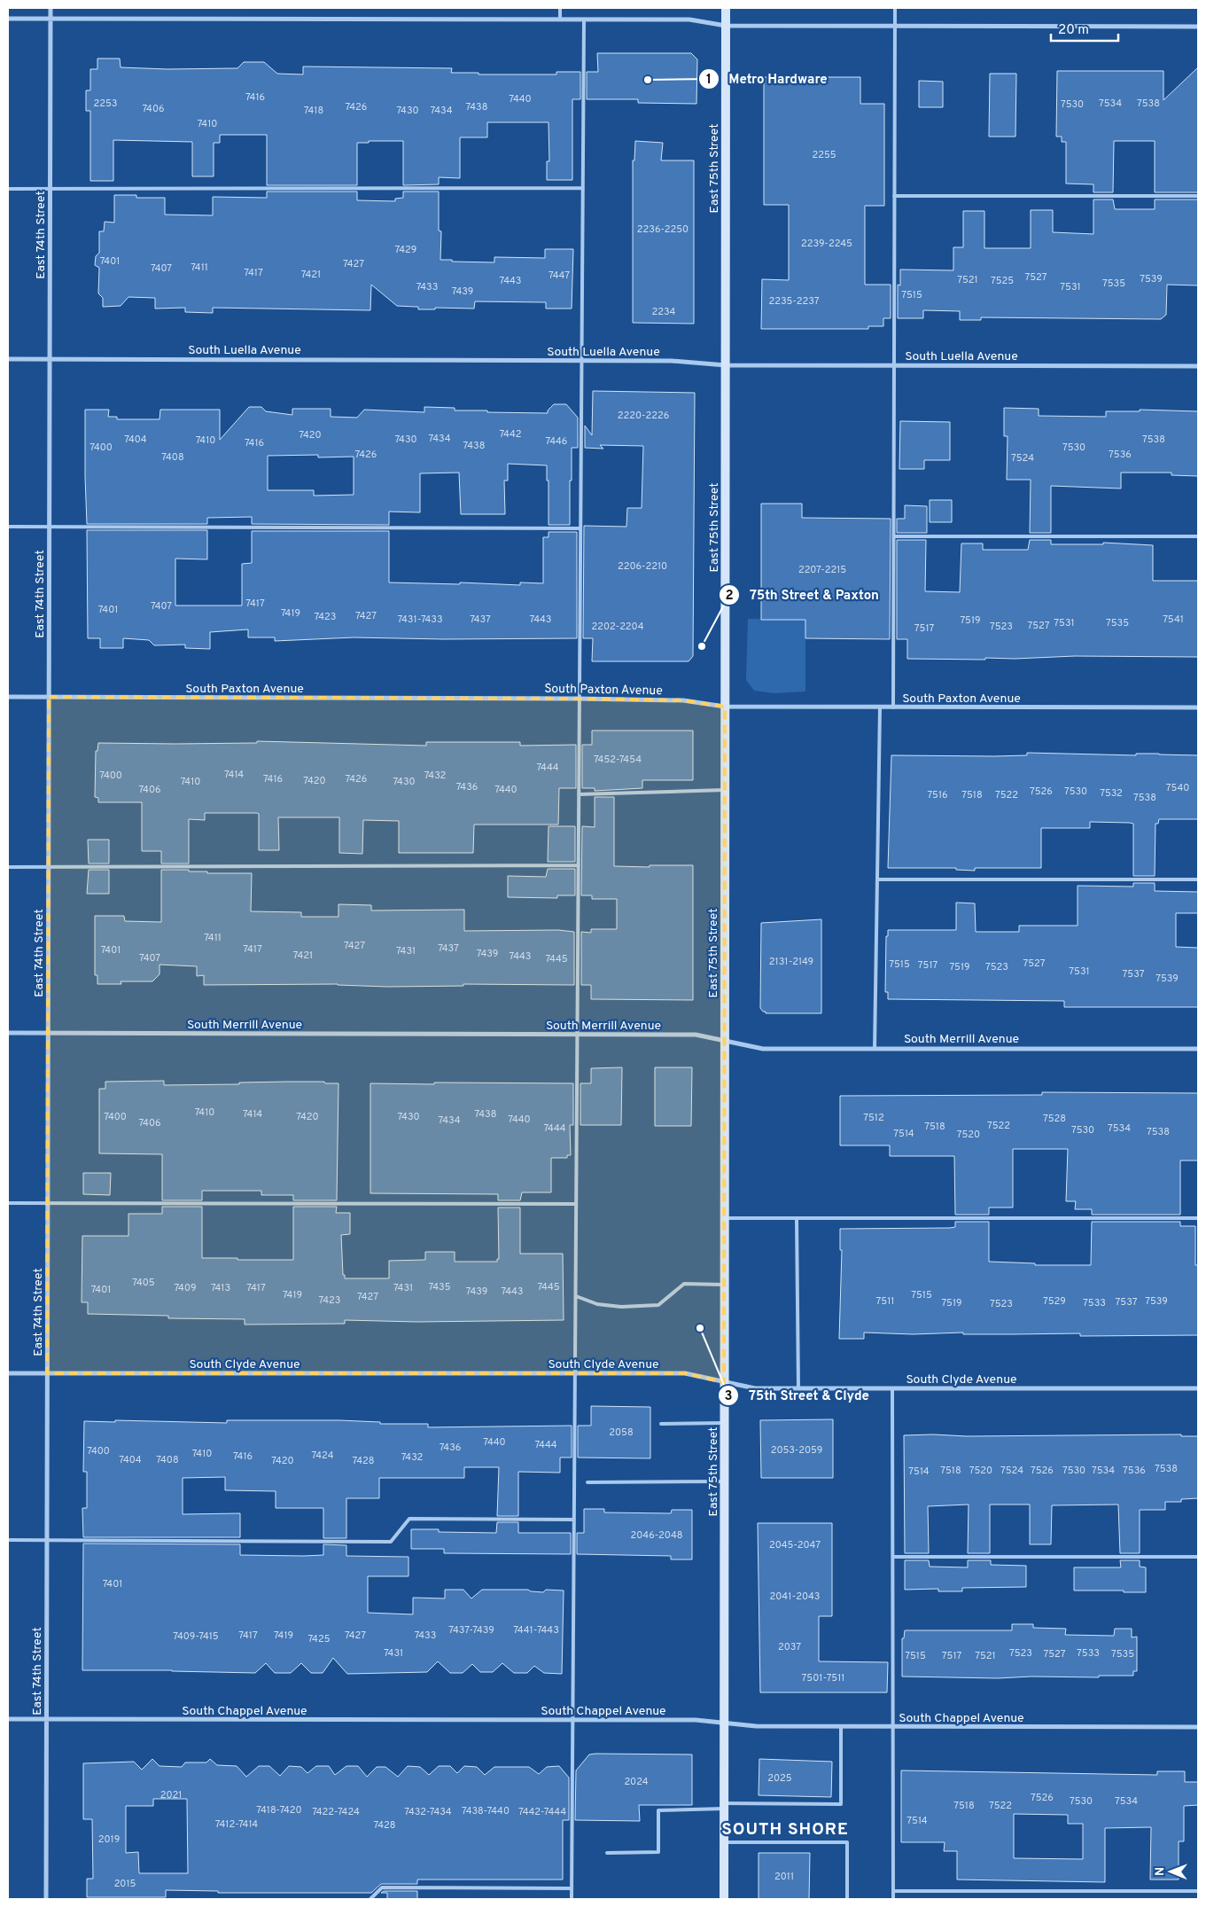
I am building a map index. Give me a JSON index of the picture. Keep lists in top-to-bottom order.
{
  "streets": {
    "main road": ["East 75th Street"],
    "street": [
      "East 74th Street",
      "South Luella Avenue",
      "South Paxton Avenue",
      "South Merrill Avenue",
      "South Clyde Avenue",
      "South Chappel Avenue"
    ]
  },
  "crossings": [
    ["East 75th Street", "South Luella Avenue"],
    ["East 75th Street", "South Paxton Avenue"],
    ["East 75th Street", "South Merrill Avenue"],
    ["East 75th Street", "South Clyde Avenue"],
    ["East 75th Street", "South Chappel Avenue"],
    ["East 74th Street", "South Luella Avenue"],
    ["East 74th Street", "South Paxton Avenue"],
    ["East 74th Street", "South Merrill Avenue"],
    ["East 74th Street", "South Clyde Avenue"],
    ["East 74th Street", "South Chappel Avenue"]
  ],
  "districts": ["SOUTH SHORE"],
  "places": ["Metro Hardware", "75th Street & Paxton", "75th Street & Clyde"],
  "house_numbers": [
    "7416",
    "7440",
    "2253",
    "7534",
    "7538",
    "7530",
    "7426",
    "7438",
    "7406",
    "7418",
    "7430",
    "7434",
    "7410",
    "2255",
    "2236-2250",
    "2239-2245",
    "7429",
    "7401",
    "7427",
    "7411",
    "7407",
    "7417",
    "7421",
    "7447",
    "7527",
    "7539",
    "7521",
    "7443",
    "7525",
    "7535",
    "7433",
    "7531",
    "7439",
    "7515",
    "2235-2237",
    "2234",
    "2220-2226",
    "7442",
    "7420",
    "7434",
    "7404",
    "7430",
    "7538",
    "7410",
    "7446",
    "7416",
    "7438",
    "7400",
    "7530",
    "7426",
    "7536",
    "7408",
    "7524",
    "2206-2210",
    "2207-2215",
    "7417",
    "7407",
    "7401",
    "7419",
    "7427",
    "7423",
    "7431-7433",
    "7437",
    "7443",
    "7541",
    "7519",
    "7531",
    "7535",
    "7527",
    "2202-2204",
    "7523",
    "7517",
    "7452-7454",
    "7444",
    "7414",
    "7400",
    "7432",
    "7416",
    "7426",
    "7420",
    "7410",
    "7430",
    "7436",
    "7540",
    "7406",
    "7440",
    "7526",
    "7530",
    "7532",
    "7516",
    "7518",
    "7522",
    "7538",
    "7411",
    "7427",
    "7437",
    "7417",
    "7401",
    "7431",
    "7439",
    "7421",
    "7443",
    "7407",
    "7445",
    "2131-2149",
    "7527",
    "7515",
    "7517",
    "7519",
    "7523",
    "7531",
    "7537",
    "7539",
    "7410",
    "7414",
    "7438",
    "7400",
    "7420",
    "7430",
    "7512",
    "7528",
    "7440",
    "7434",
    "7406",
    "7522",
    "7518",
    "7444",
    "7534",
    "7530",
    "7538",
    "7514",
    "7520",
    "7405",
    "7435",
    "7445",
    "7409",
    "7413",
    "7417",
    "7431",
    "7401",
    "7439",
    "7443",
    "7419",
    "7515",
    "7427",
    "7423",
    "7511",
    "7529",
    "7539",
    "7537",
    "7519",
    "7533",
    "7523",
    "2058",
    "7440",
    "7444",
    "7436",
    "2053-2059",
    "7400",
    "7410",
    "7424",
    "7416",
    "7432",
    "7404",
    "7408",
    "7420",
    "7428",
    "7538",
    "7518",
    "7520",
    "7524",
    "7526",
    "7530",
    "7534",
    "7536",
    "7514",
    "2046-2048",
    "2045-2047",
    "7401",
    "2041-2043",
    "7437-7439",
    "7441-7443",
    "7417",
    "7419",
    "7427",
    "7433",
    "7409-7415",
    "7425",
    "2037",
    "7431",
    "7523",
    "7533",
    "7527",
    "7535",
    "7515",
    "7517",
    "7521",
    "7501-7511",
    "2025",
    "2024",
    "2021",
    "7526",
    "7530",
    "7534",
    "7518",
    "7522",
    "7418-7420",
    "7438-7440",
    "7422-7424",
    "7432-7434",
    "7442-7444",
    "7514",
    "7412-7414",
    "7428",
    "2019",
    "2011",
    "2015"
  ],
  "scale_bar": "20 m",
  "north": "left"
}
